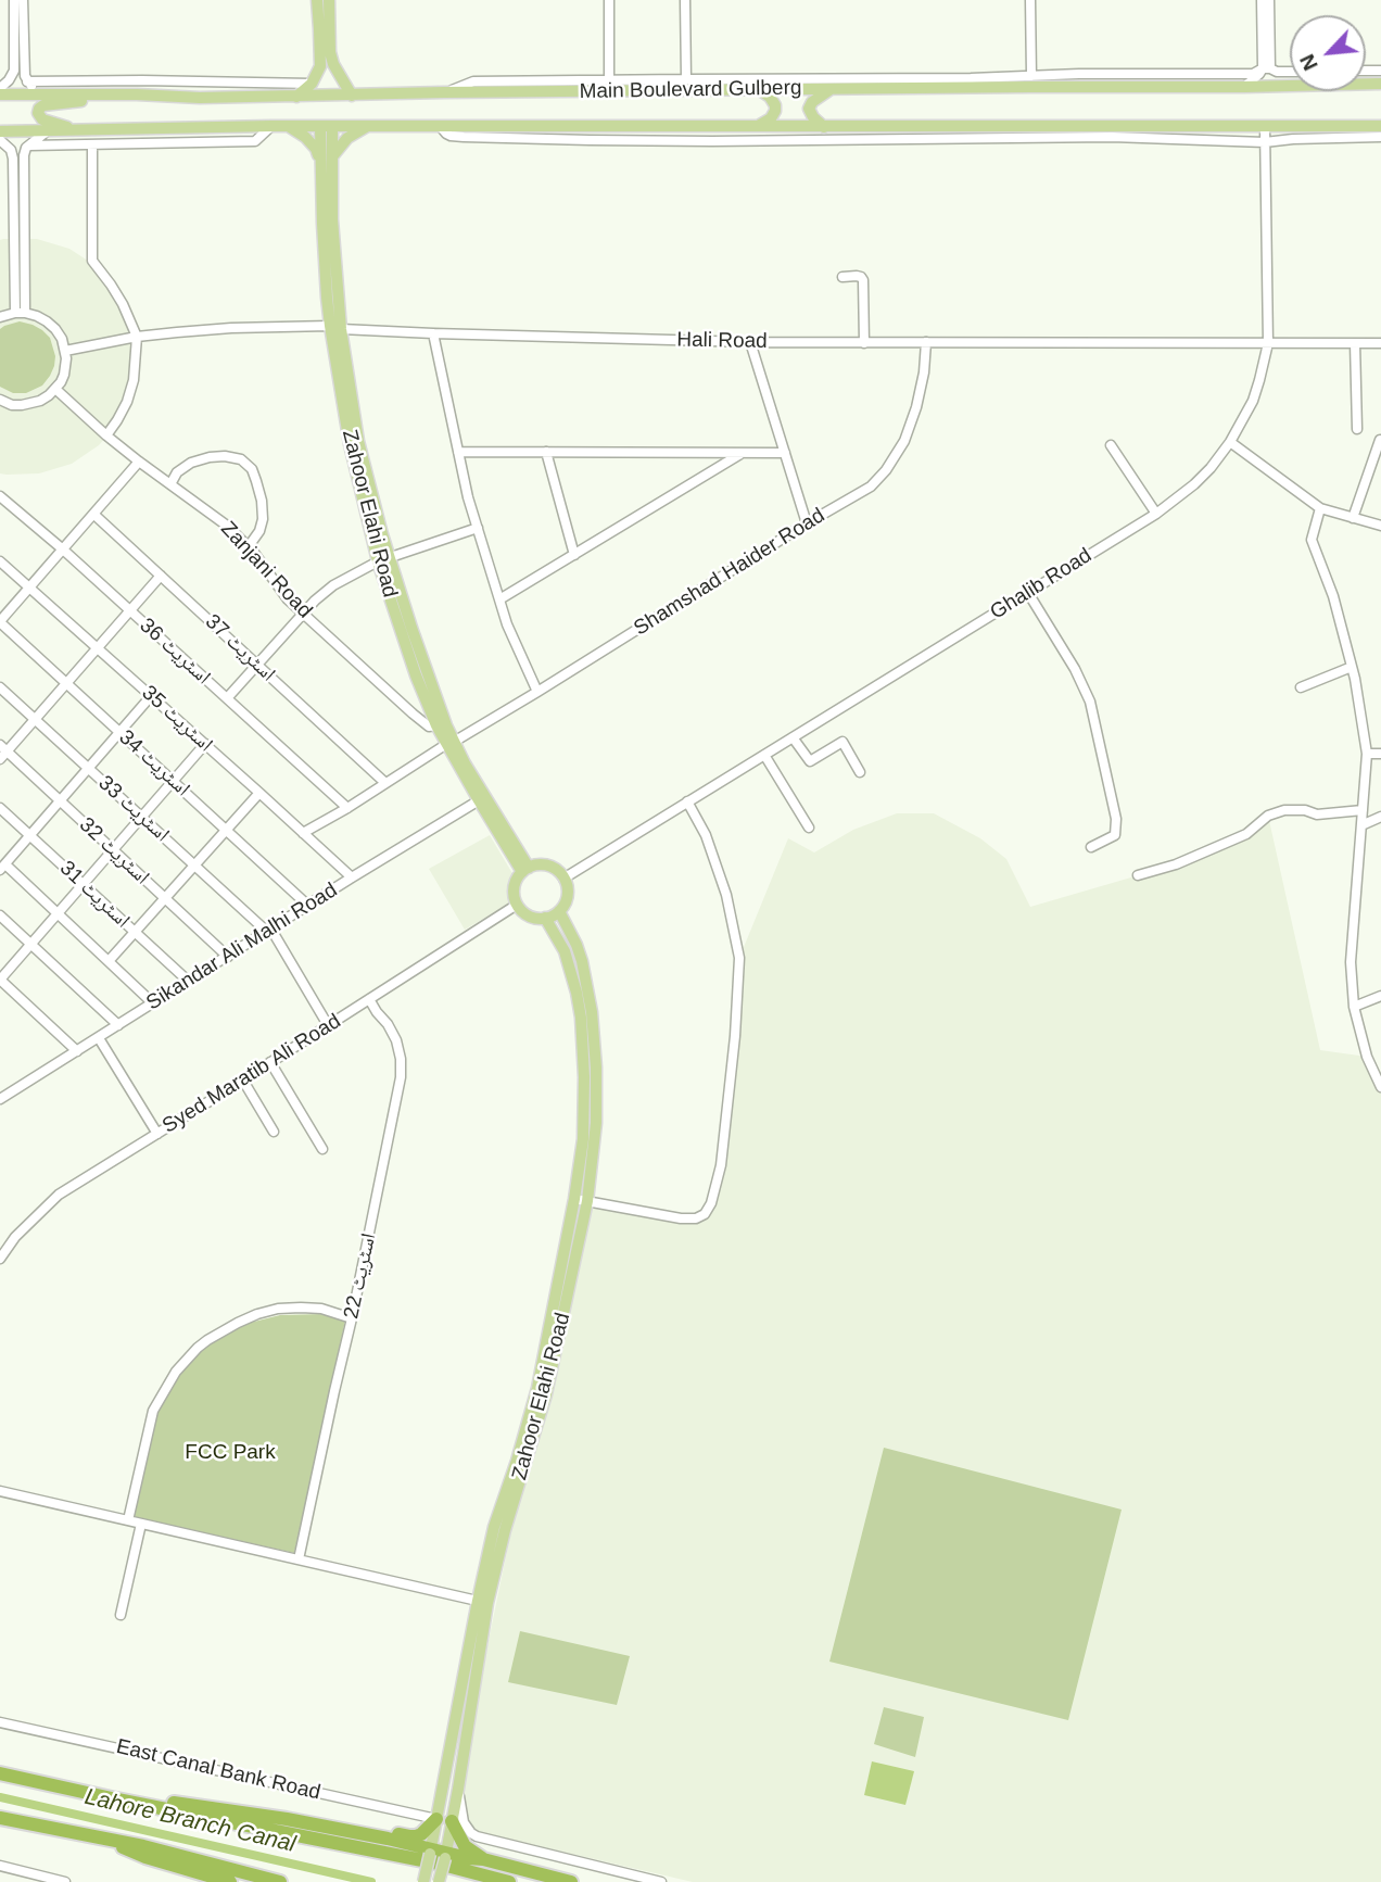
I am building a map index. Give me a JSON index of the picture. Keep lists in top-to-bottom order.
{
  "streets": {
    "main road": ["Main Boulevard Gulberg", "Zahoor Elahi Road"],
    "street": [
      "Hali Road",
      "Zanjani Road",
      "Shamshad Haider Road",
      "Ghalib Road",
      "اسٹریٹ 37",
      "اسٹریٹ 36",
      "اسٹریٹ 35",
      "اسٹریٹ 34",
      "اسٹریٹ 33",
      "اسٹریٹ 32",
      "اسٹریٹ 31",
      "Sikandar Ali Malhi Road",
      "Syed Maratib Ali Road",
      "اسٹریٹ 22",
      "East Canal Bank Road"
    ]
  },
  "crossings": [
    ["Main Boulevard Gulberg", "Zahoor Elahi Road"],
    ["Main Boulevard Gulberg", "Ghalib Road"],
    ["Hali Road", "Zahoor Elahi Road"],
    ["Hali Road", "Shamshad Haider Road"],
    ["Hali Road", "Ghalib Road"],
    ["Zahoor Elahi Road", "Zanjani Road"],
    ["Zahoor Elahi Road", "Shamshad Haider Road"],
    ["Zahoor Elahi Road", "Ghalib Road"],
    ["Zahoor Elahi Road", "Sikandar Ali Malhi Road"],
    ["Zahoor Elahi Road", "Syed Maratib Ali Road"],
    ["Zahoor Elahi Road", "East Canal Bank Road"],
    ["Shamshad Haider Road", "اسٹریٹ 37"],
    ["Shamshad Haider Road", "اسٹریٹ 36"],
    ["Shamshad Haider Road", "اسٹریٹ 35"],
    ["Ghalib Road", "Syed Maratib Ali Road"],
    ["اسٹریٹ 35", "Sikandar Ali Malhi Road"],
    ["اسٹریٹ 34", "Sikandar Ali Malhi Road"],
    ["اسٹریٹ 33", "Sikandar Ali Malhi Road"],
    ["اسٹریٹ 33", "Syed Maratib Ali Road"],
    ["اسٹریٹ 32", "Sikandar Ali Malhi Road"],
    ["اسٹریٹ 31", "Sikandar Ali Malhi Road"],
    ["Syed Maratib Ali Road", "اسٹریٹ 22"]
  ],
  "water": ["Lahore Branch Canal"],
  "parks": ["FCC Park"],
  "north": "bottom left"
}
